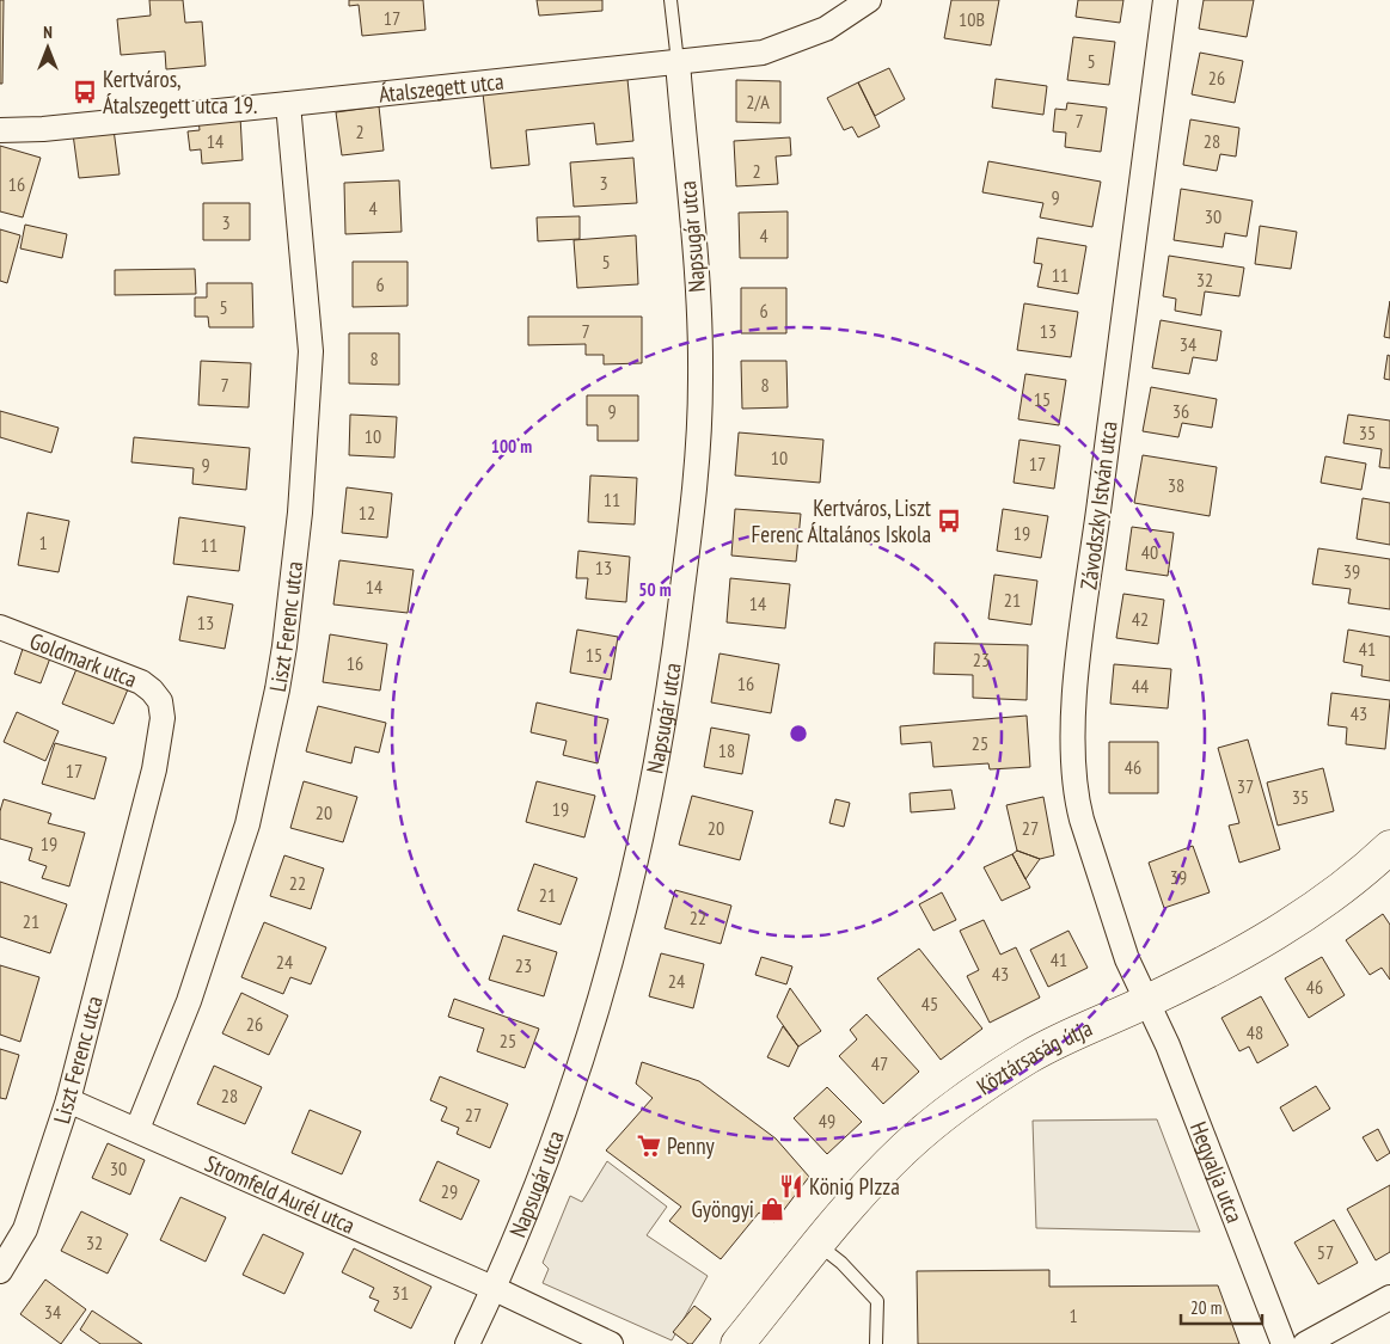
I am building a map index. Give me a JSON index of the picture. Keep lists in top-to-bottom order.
{
  "streets": {
    "street": [
      "Átalszegett utca",
      "Napsugár utca",
      "Závodszky István utca",
      "Liszt Ferenc utca",
      "Goldmark utca",
      "Köztársaság útja",
      "Hegyalja utca",
      "Stromfeld Aurél utca"
    ]
  },
  "crossings": [
    ["Átalszegett utca", "Napsugár utca"],
    ["Átalszegett utca", "Liszt Ferenc utca"],
    ["Napsugár utca", "Stromfeld Aurél utca"],
    ["Závodszky István utca", "Köztársaság útja"],
    ["Závodszky István utca", "Hegyalja utca"],
    ["Liszt Ferenc utca", "Goldmark utca"],
    ["Liszt Ferenc utca", "Stromfeld Aurél utca"],
    ["Köztársaság útja", "Hegyalja utca"]
  ],
  "places": {
    "bus stop": ["Kertváros, Átalszegett utca 19.", "Kertváros, Liszt Ferenc Általános Iskola"],
    "supermarket": ["Penny"],
    "restaurant": ["König PIzza"],
    "shop": ["Gyöngyi"]
  },
  "house_numbers": [
    "17",
    "10B",
    "5",
    "26",
    "2/A",
    "7",
    "2",
    "14",
    "28",
    "2",
    "3",
    "16",
    "9",
    "4",
    "30",
    "3",
    "4",
    "5",
    "11",
    "32",
    "6",
    "5",
    "6",
    "7",
    "13",
    "34",
    "8",
    "7",
    "8",
    "15",
    "9",
    "36",
    "35",
    "10",
    "10",
    "17",
    "9",
    "38",
    "11",
    "12",
    "19",
    "1",
    "11",
    "40",
    "13",
    "39",
    "14",
    "21",
    "14",
    "42",
    "13",
    "41",
    "15",
    "23",
    "16",
    "16",
    "44",
    "43",
    "25",
    "18",
    "46",
    "17",
    "37",
    "35",
    "19",
    "20",
    "20",
    "27",
    "19",
    "39",
    "22",
    "21",
    "22",
    "21",
    "41",
    "24",
    "23",
    "43",
    "24",
    "46",
    "45",
    "26",
    "48",
    "25",
    "47",
    "28",
    "27",
    "49",
    "30",
    "29",
    "32",
    "57",
    "31",
    "34",
    "1"
  ],
  "scale_bar": "20 m",
  "north": "top",
  "rings": ["100 m", "50 m"]
}
